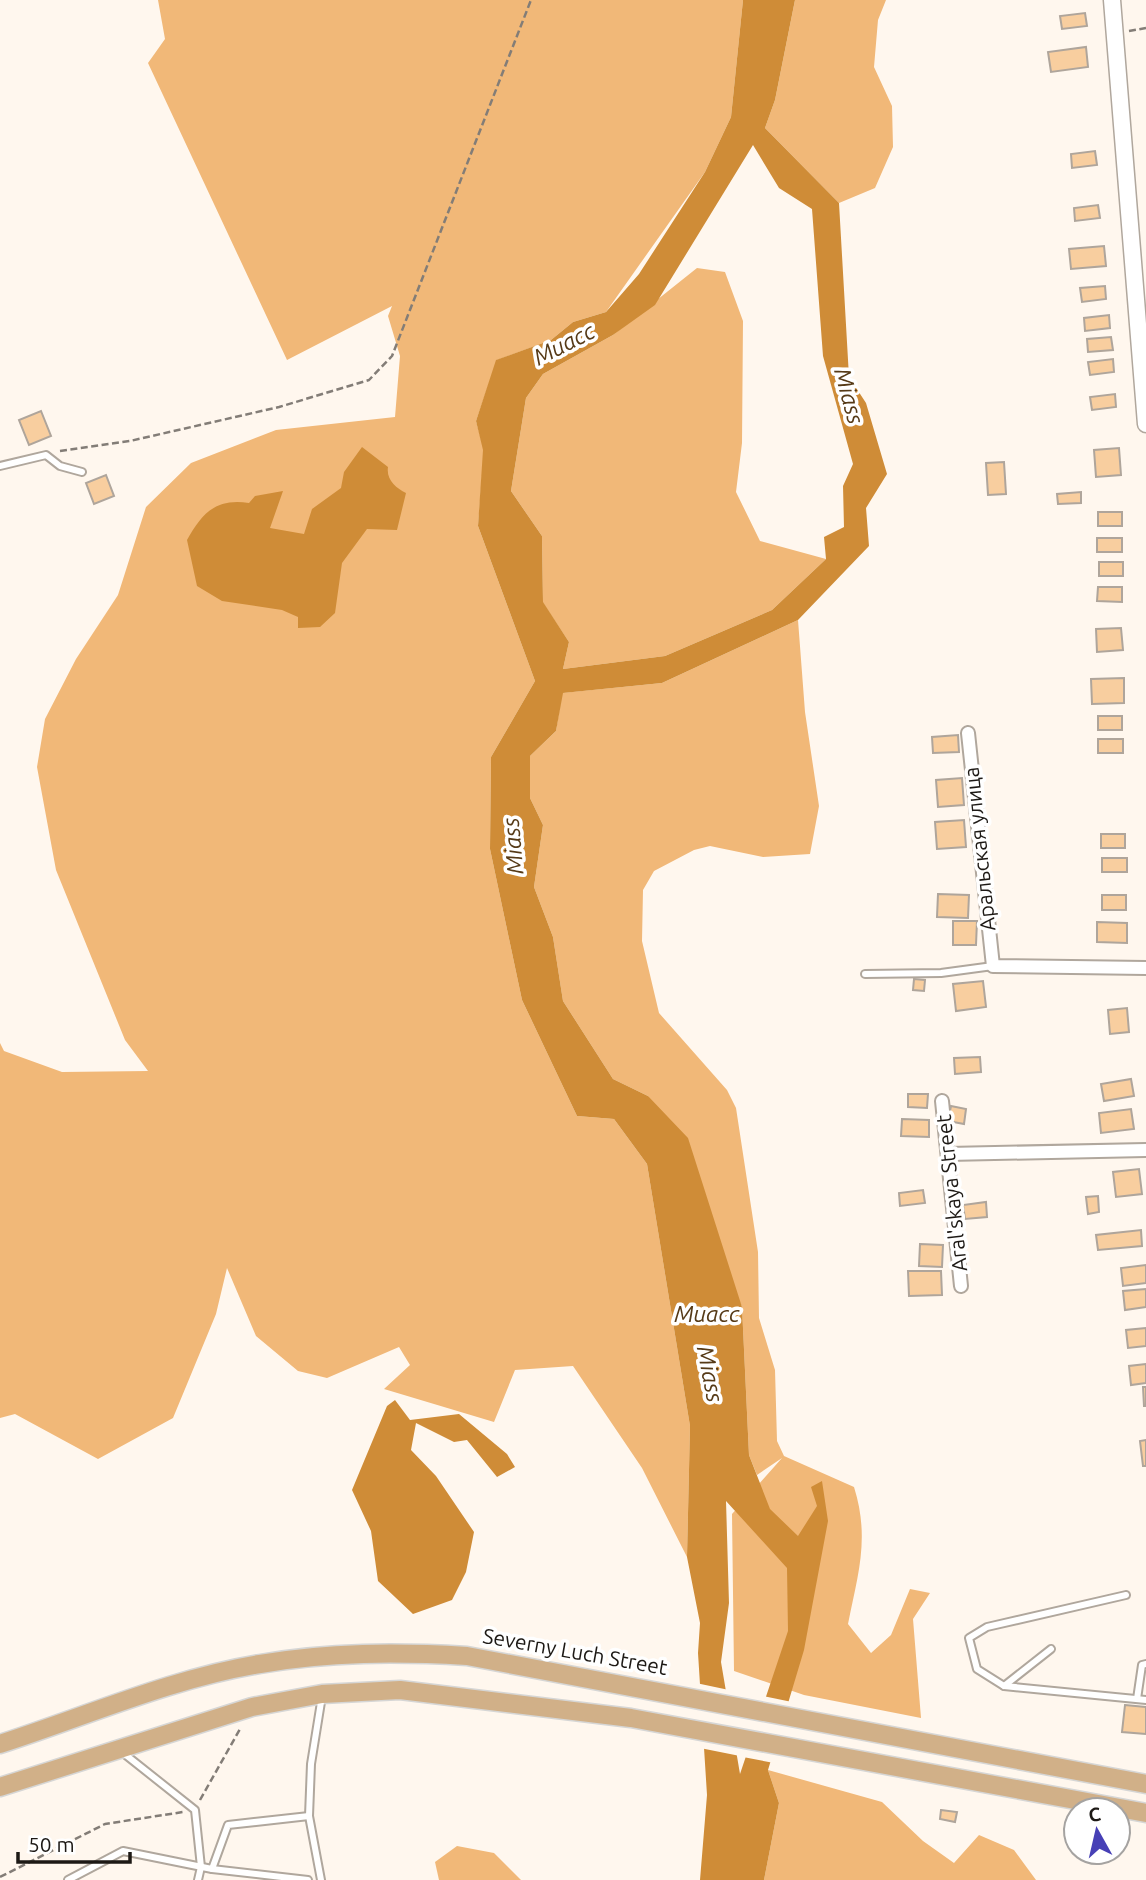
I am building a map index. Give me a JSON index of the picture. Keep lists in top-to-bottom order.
{
  "streets": {
    "main road": ["Severny Luch Street"],
    "street": ["Аральская улица", "Aral'skaya Street"]
  },
  "water": ["Миасс", "Miass"],
  "scale_bar": "50 m",
  "north": "top"
}
